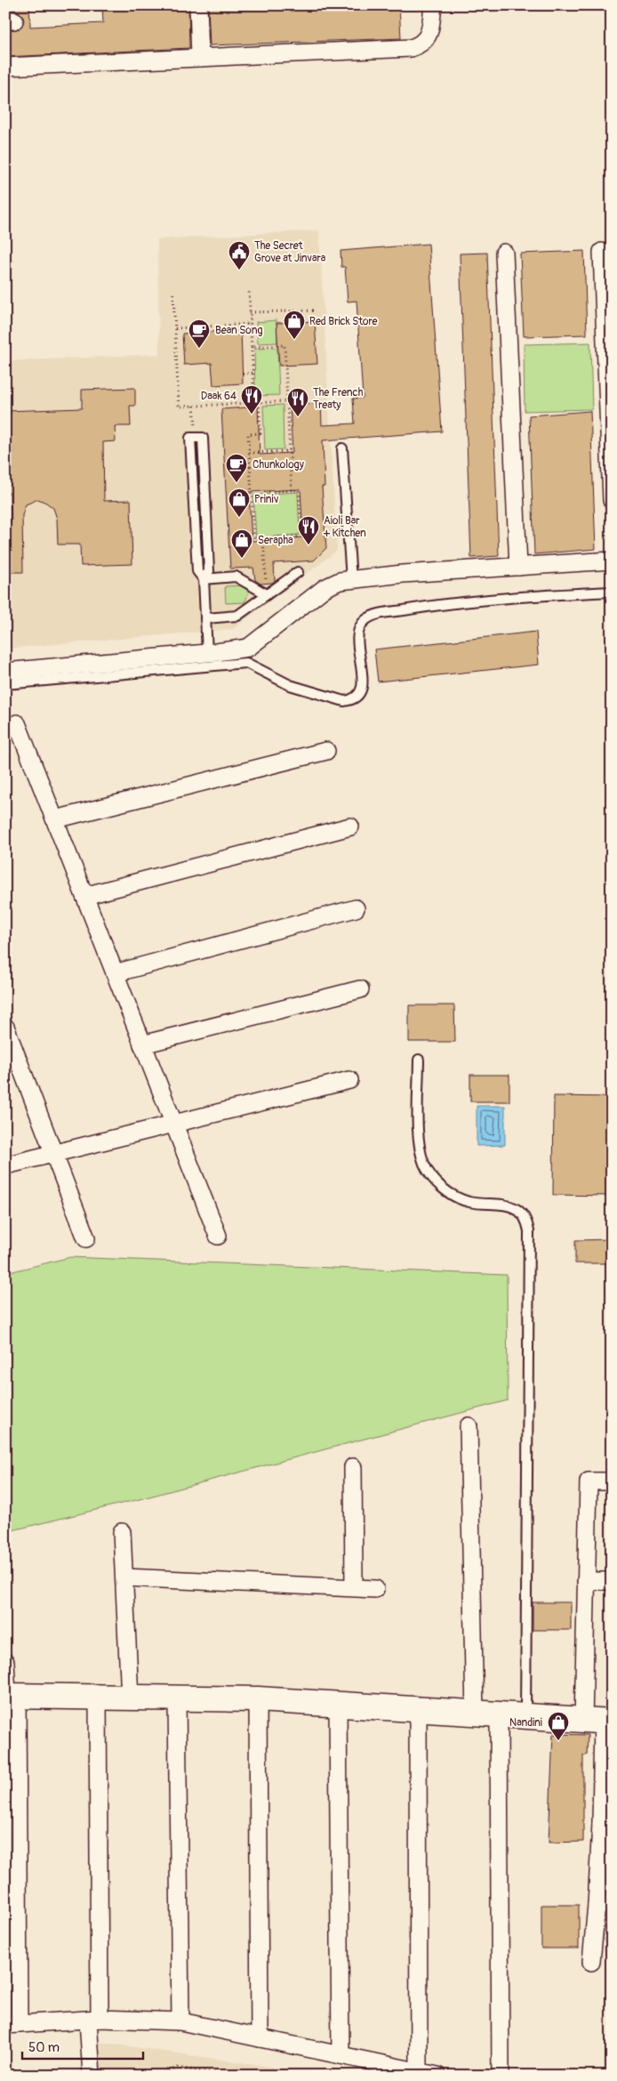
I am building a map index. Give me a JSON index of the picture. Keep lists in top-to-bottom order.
{
  "places": {
    "public building": ["The Secret Grove at Jinvara"],
    "shop": [
      "Red Brick Store",
      "Priniv",
      "Serapha",
      "Nandini"
    ],
    "cafe": ["Bean Song", "Chunkology"],
    "restaurant": ["Daak 64", "The French Treaty", "Aioli Bar + Kitchen"]
  },
  "scale_bar": "50 m"
}
